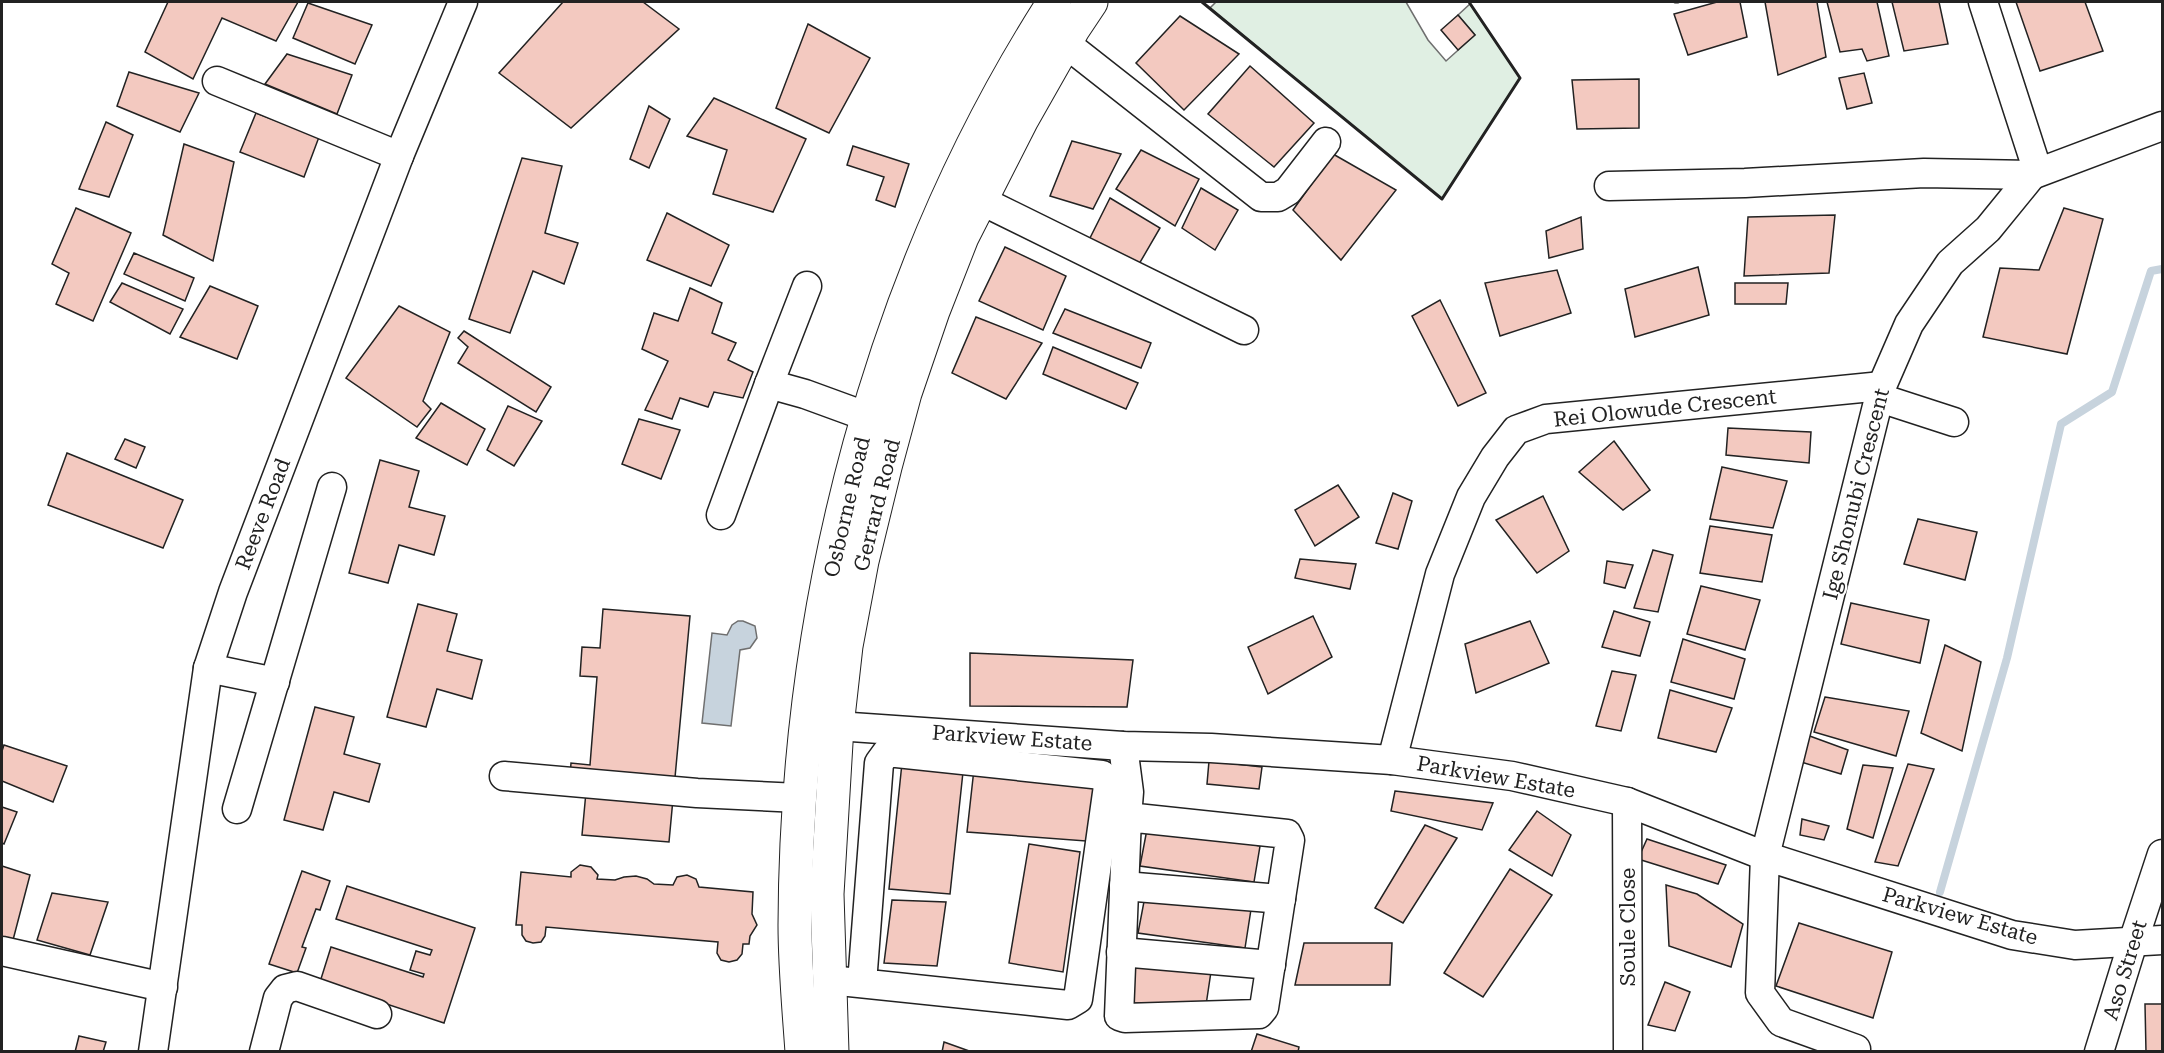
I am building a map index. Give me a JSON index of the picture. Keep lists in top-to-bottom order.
{
  "streets": {
    "main road": ["Gerrard Road", "Osborne Road"],
    "street": [
      "Rei Olowude Crescent",
      "Ige Shonubi Crescent",
      "Reeve Road",
      "Parkview Estate",
      "Soule Close",
      "Aso Street"
    ]
  },
  "crossings": [
    ["Rei Olowude Crescent", "Ige Shonubi Crescent"],
    ["Rei Olowude Crescent", "Parkview Estate"],
    ["Ige Shonubi Crescent", "Parkview Estate"],
    ["Gerrard Road", "Parkview Estate"],
    ["Parkview Estate", "Soule Close"],
    ["Parkview Estate", "Aso Street"]
  ]
}
